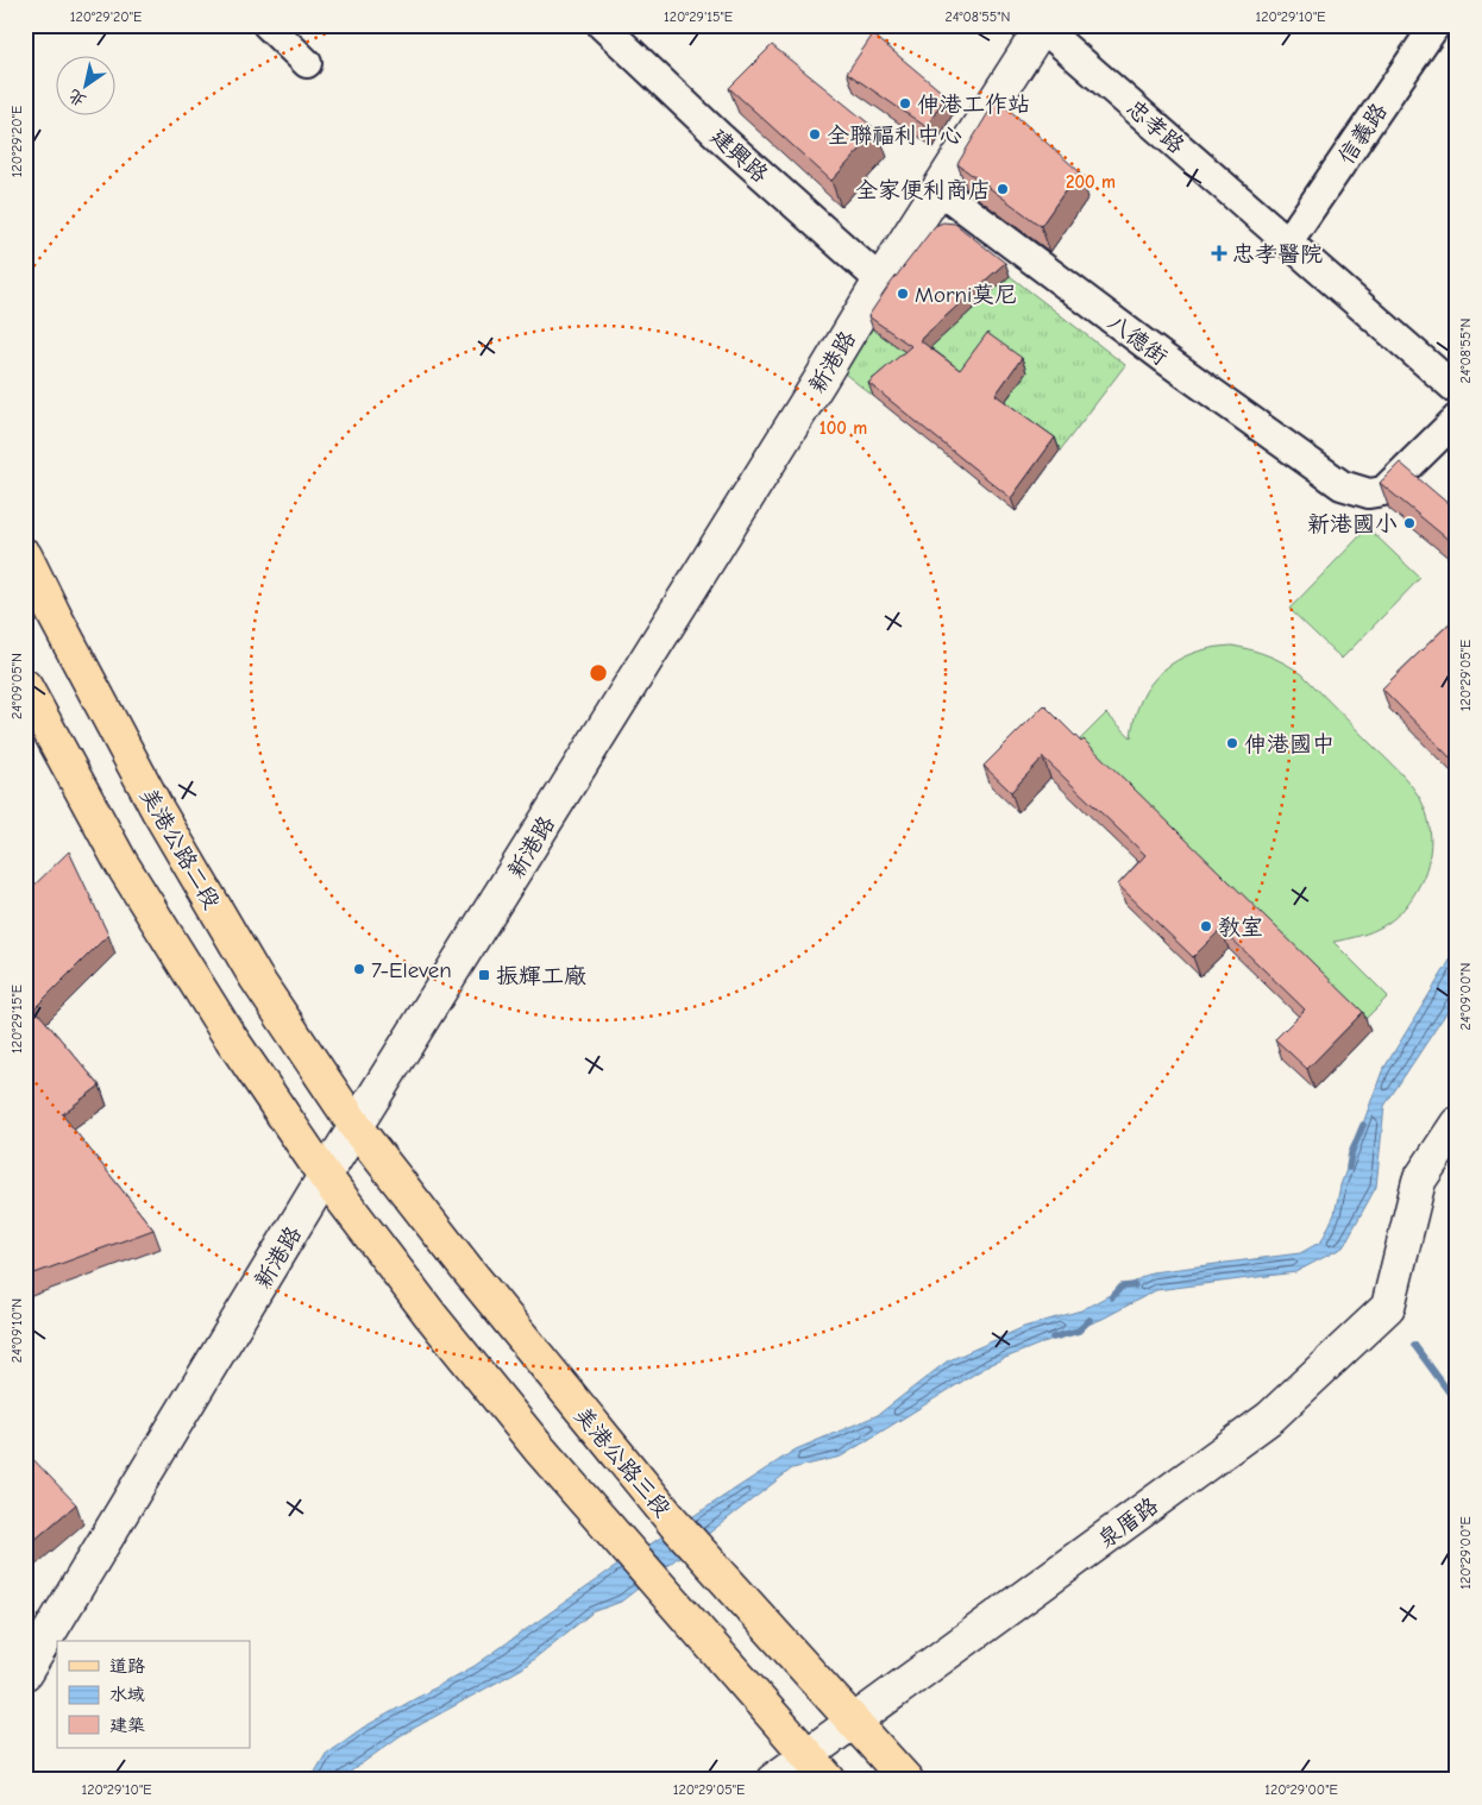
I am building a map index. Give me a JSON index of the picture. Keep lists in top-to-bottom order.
{
  "streets": {
    "main road": ["美港公路二段", "美港公路三段"],
    "street": [
      "忠孝路",
      "信義路",
      "建興路",
      "八德街",
      "新港路",
      "泉厝路"
    ]
  },
  "crossings": [
    ["忠孝路", "信義路"],
    ["忠孝路", "新港路"],
    ["建興路", "新港路"],
    ["八德街", "新港路"],
    ["新港路", "美港公路二段"],
    ["新港路", "美港公路三段"],
    ["美港公路二段", "美港公路三段"],
    ["美港公路三段", "泉厝路"]
  ],
  "places": {
    "other": [
      "伸港工作站",
      "全聯福利中心",
      "全家便利商店",
      "Morni莫尼",
      "新港國小",
      "伸港國中",
      "教室",
      "7-Eleven"
    ],
    "health": ["忠孝醫院"],
    "transit": ["振輝工廠"]
  },
  "legend": ["道路", "水域", "建築"],
  "north": "bottom left",
  "coordinates": [
    "120°29'20\"E",
    "120°29'15\"E",
    "24°08'55\"N",
    "120°29'10\"E",
    "120°29'05\"E",
    "24°09'05\"N",
    "24°09'00\"N",
    "24°09'10\"N",
    "120°29'00\"E"
  ],
  "rings": ["200 m", "100 m"]
}
